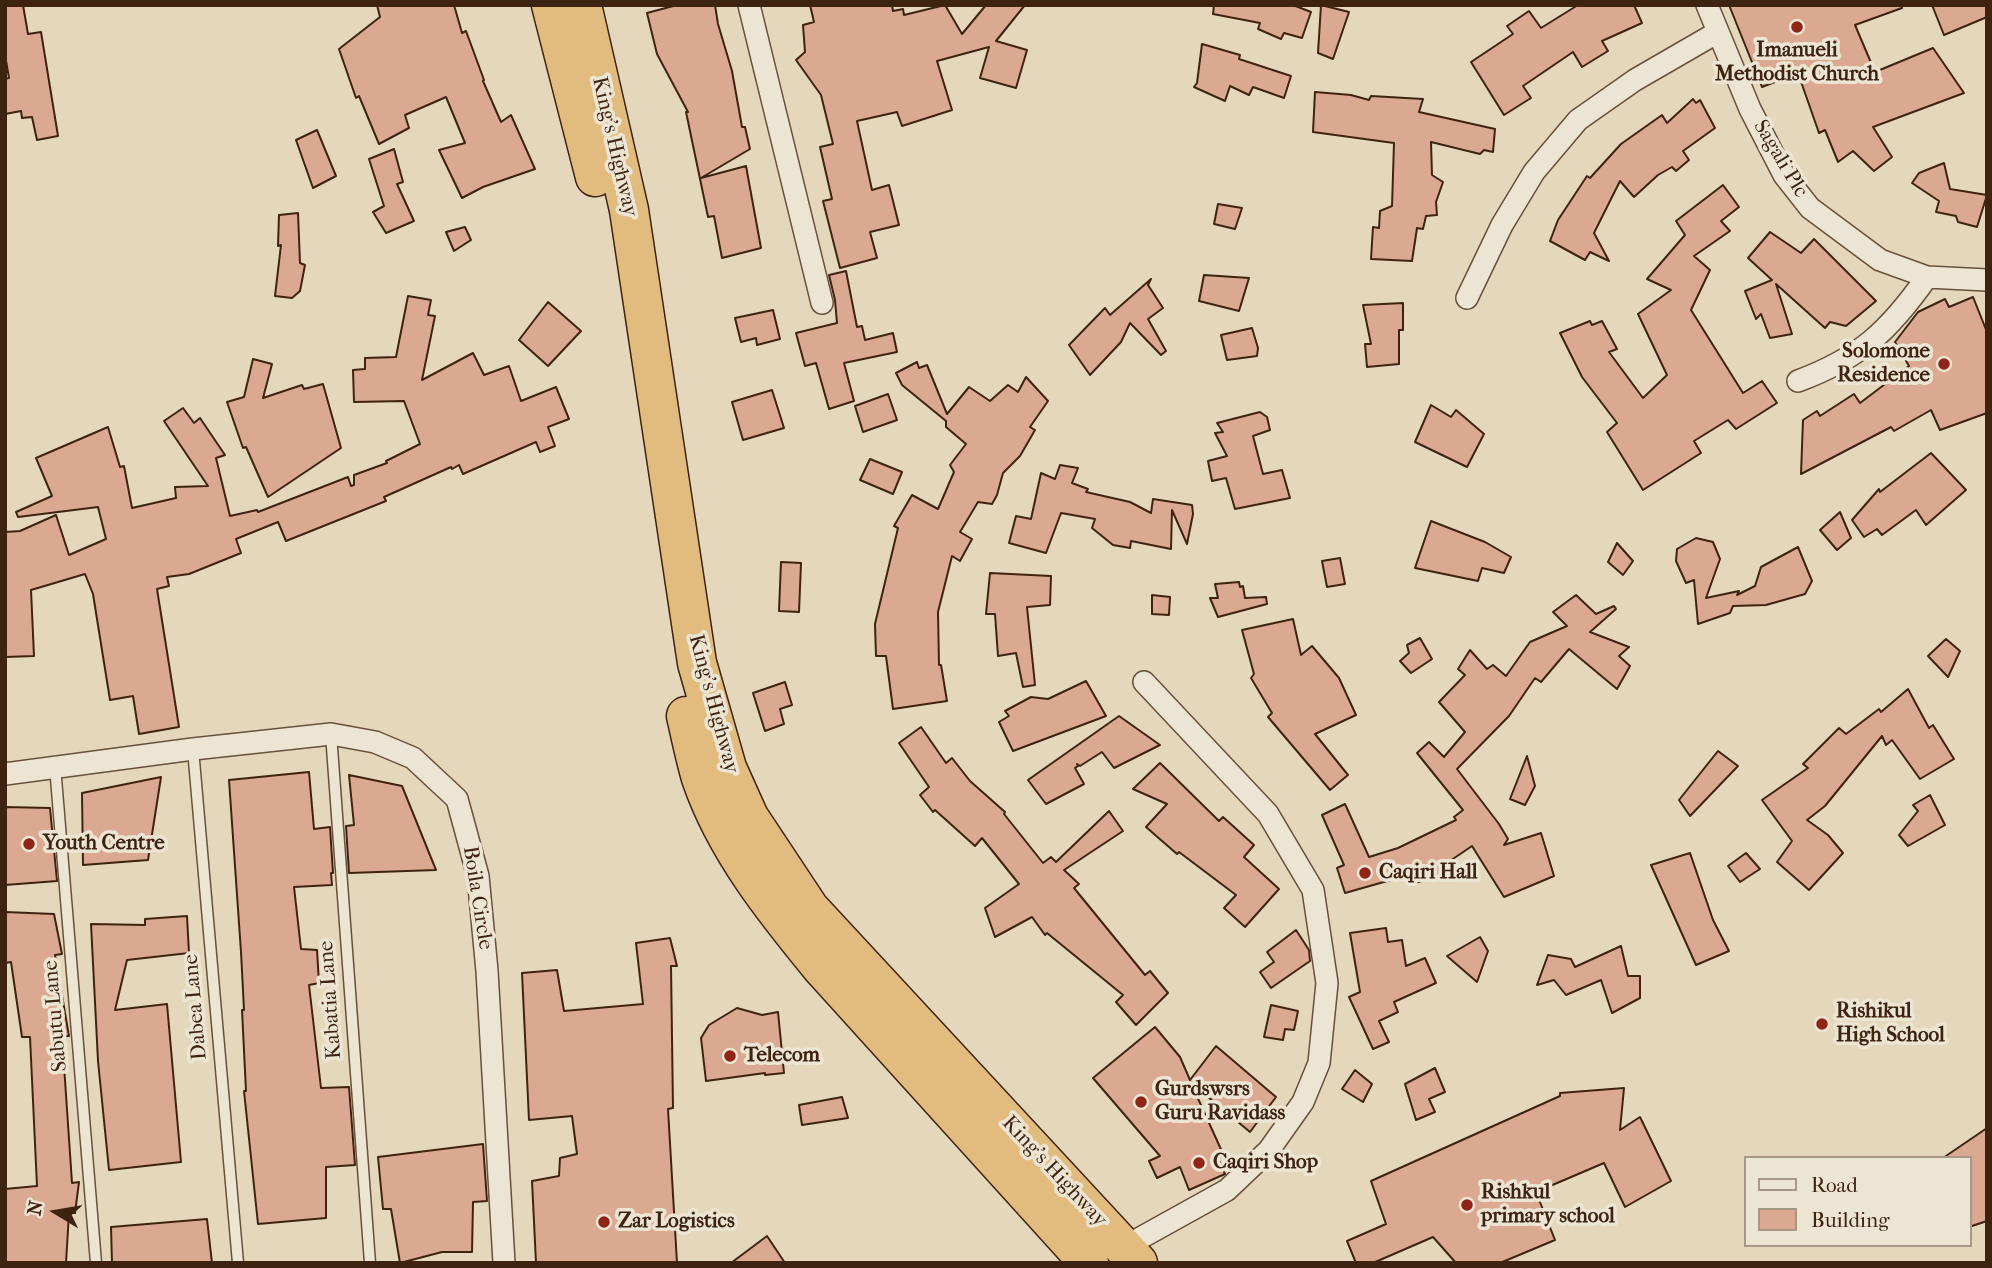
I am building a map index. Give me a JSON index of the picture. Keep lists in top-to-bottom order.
{
  "streets": {
    "highway": ["King's Highway"],
    "street": ["Sagali Plc", "Boila Circle"],
    "lane": ["Kabatia Lane", "Dabea Lane", "Sabutu Lane"]
  },
  "crossings": [
    ["Boila Circle", "Kabatia Lane"],
    ["Boila Circle", "Dabea Lane"],
    ["Boila Circle", "Sabutu Lane"]
  ],
  "places": [
    "Imanueli Methodist Church",
    "Solomone Residence",
    "Youth Centre",
    "Caqiri Hall",
    "Rishikul High School",
    "Telecom",
    "Gurdswsrs Guru Ravidass",
    "Caqiri Shop",
    "Rishkul primary school",
    "Zar Logistics"
  ],
  "legend": ["Road", "Building"],
  "north": "left"
}
